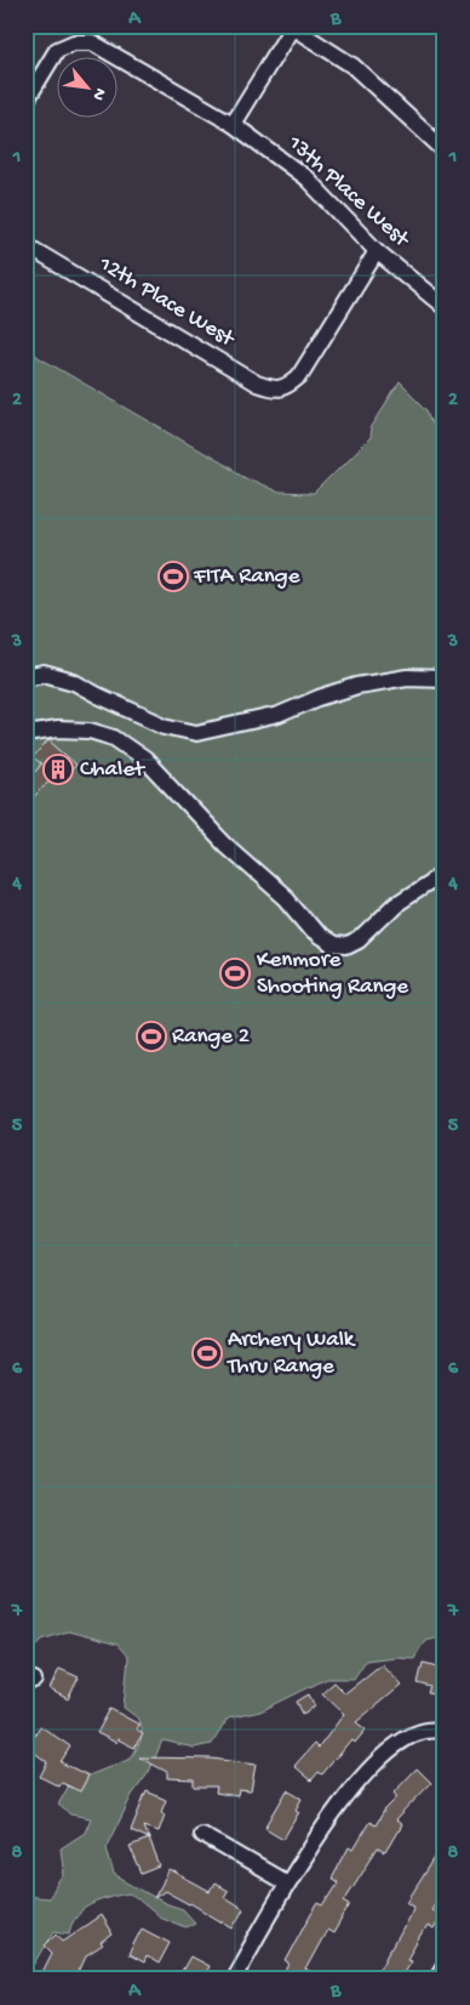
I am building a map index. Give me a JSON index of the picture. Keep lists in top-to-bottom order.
{
  "streets": {
    "street": ["13th Place West", "12th Place West"]
  },
  "crossings": [
    ["13th Place West", "12th Place West"]
  ],
  "places": {
    "sports": [
      "FITA Range",
      "Kenmore Shooting Range",
      "Range 2",
      "Archery Walk Thru Range"
    ],
    "building": ["Chalet"]
  },
  "north": "bottom right",
  "grid": {
    "columns": ["A", "B"],
    "rows": [
      "1",
      "2",
      "3",
      "4",
      "5",
      "6",
      "7",
      "8"
    ]
  }
}
